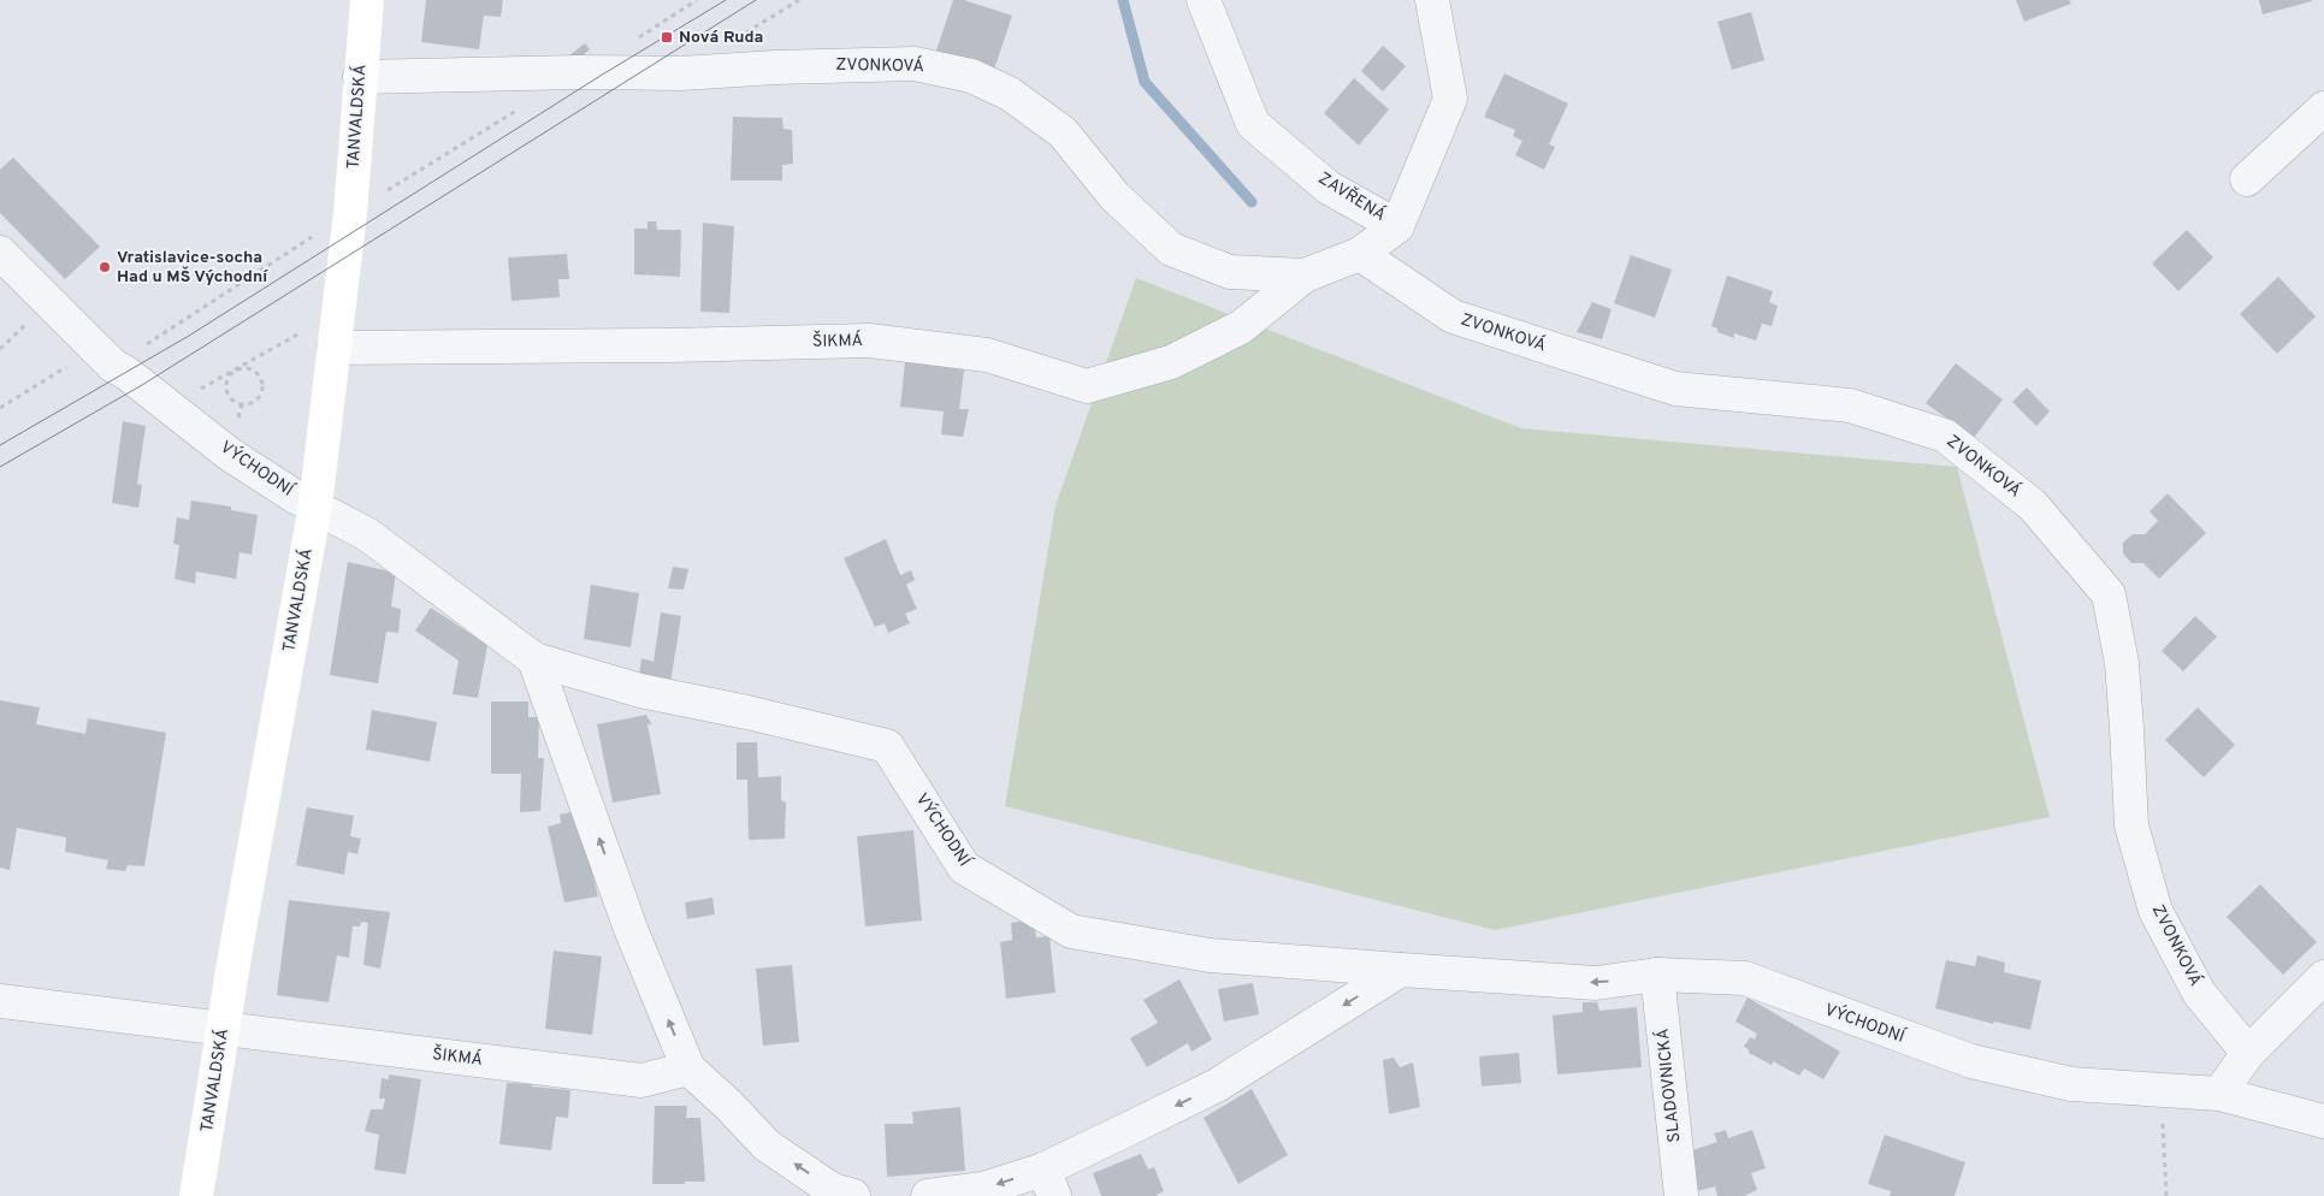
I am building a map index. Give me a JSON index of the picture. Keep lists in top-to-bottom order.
{
  "streets": {
    "main road": ["TANVALDSKÁ"],
    "street": [
      "ZVONKOVÁ",
      "ZAVŘENÁ",
      "ŠIKMÁ",
      "VÝCHODNÍ",
      "SLADOVNICKÁ"
    ]
  },
  "crossings": [
    ["ZVONKOVÁ", "TANVALDSKÁ"],
    ["ZVONKOVÁ", "ZAVŘENÁ"],
    ["ZVONKOVÁ", "ŠIKMÁ"],
    ["TANVALDSKÁ", "ŠIKMÁ"],
    ["TANVALDSKÁ", "VÝCHODNÍ"],
    ["VÝCHODNÍ", "SLADOVNICKÁ"]
  ],
  "places": {
    "transit": ["Nová Ruda"],
    "other": ["Vratislavice-socha Had u MŠ Východní"]
  }
}
